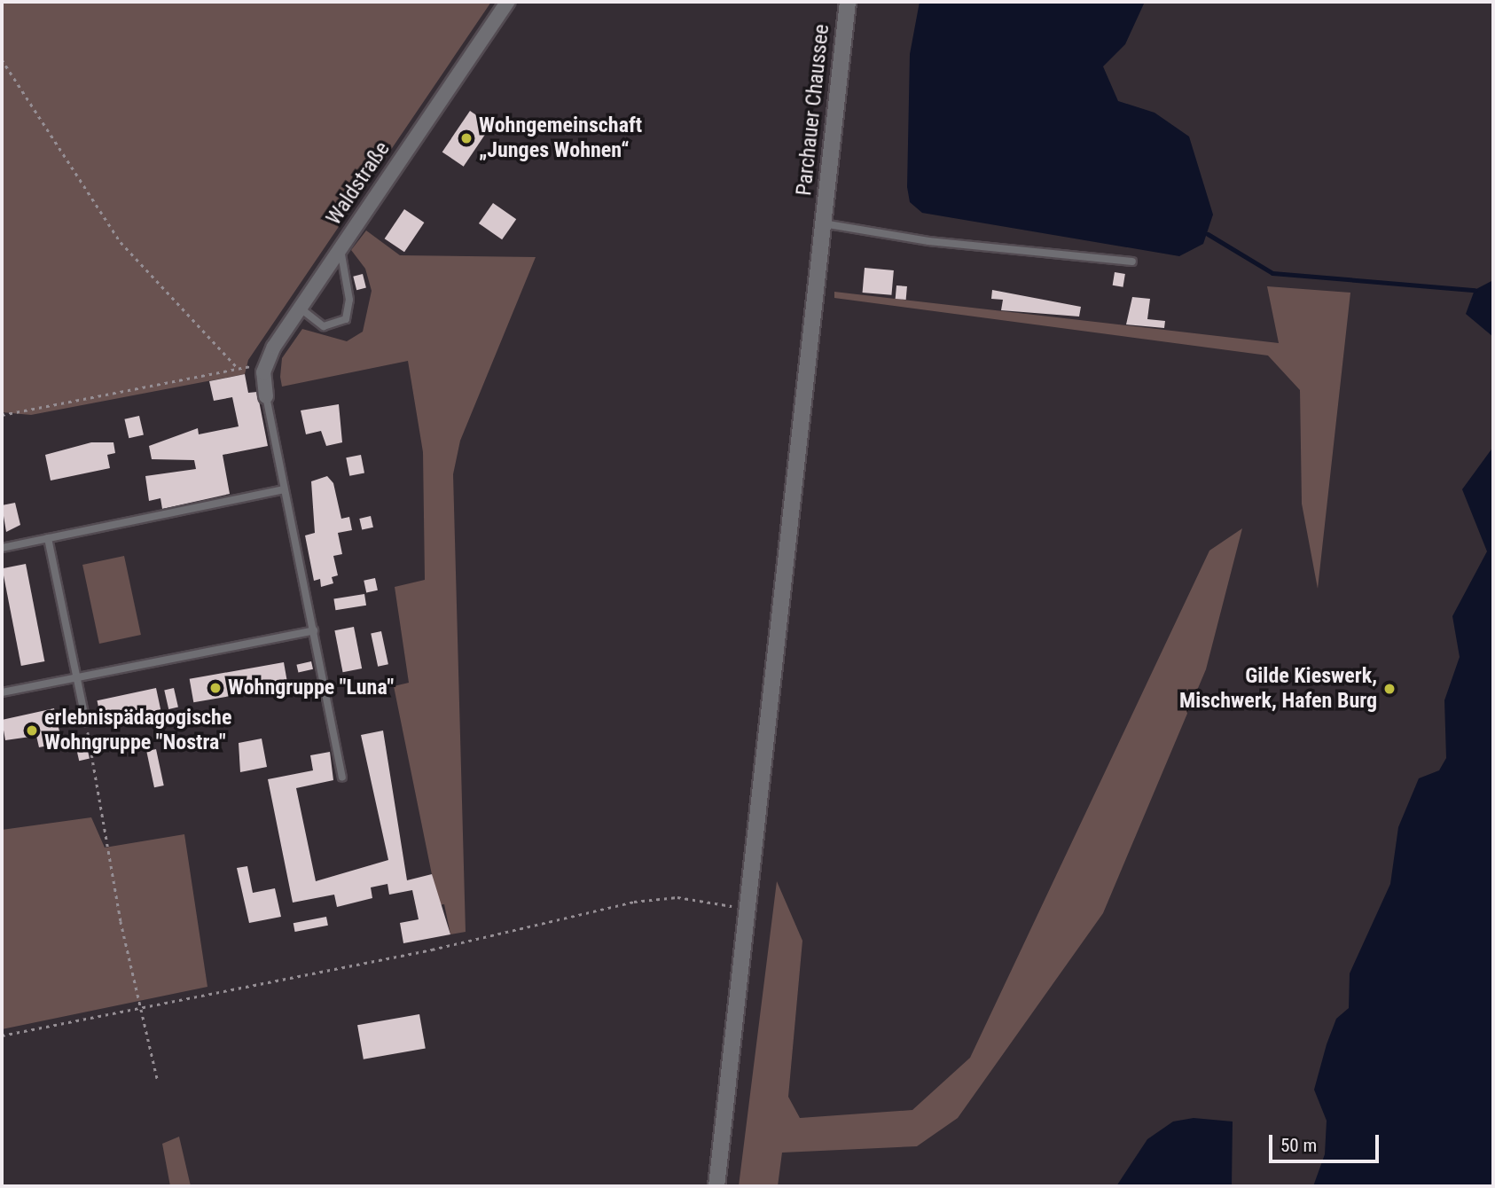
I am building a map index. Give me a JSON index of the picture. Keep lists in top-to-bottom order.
{
  "streets": {
    "street": ["Parchauer Chaussee", "Waldstraße"]
  },
  "places": [
    "Wohngemeinschaft „Junges Wohnen“",
    "Wohngruppe \"Luna\"",
    "Gilde Kieswerk, Mischwerk, Hafen Burg",
    "erlebnispädagogische Wohngruppe \"Nostra\""
  ],
  "scale_bar": "50 m"
}
